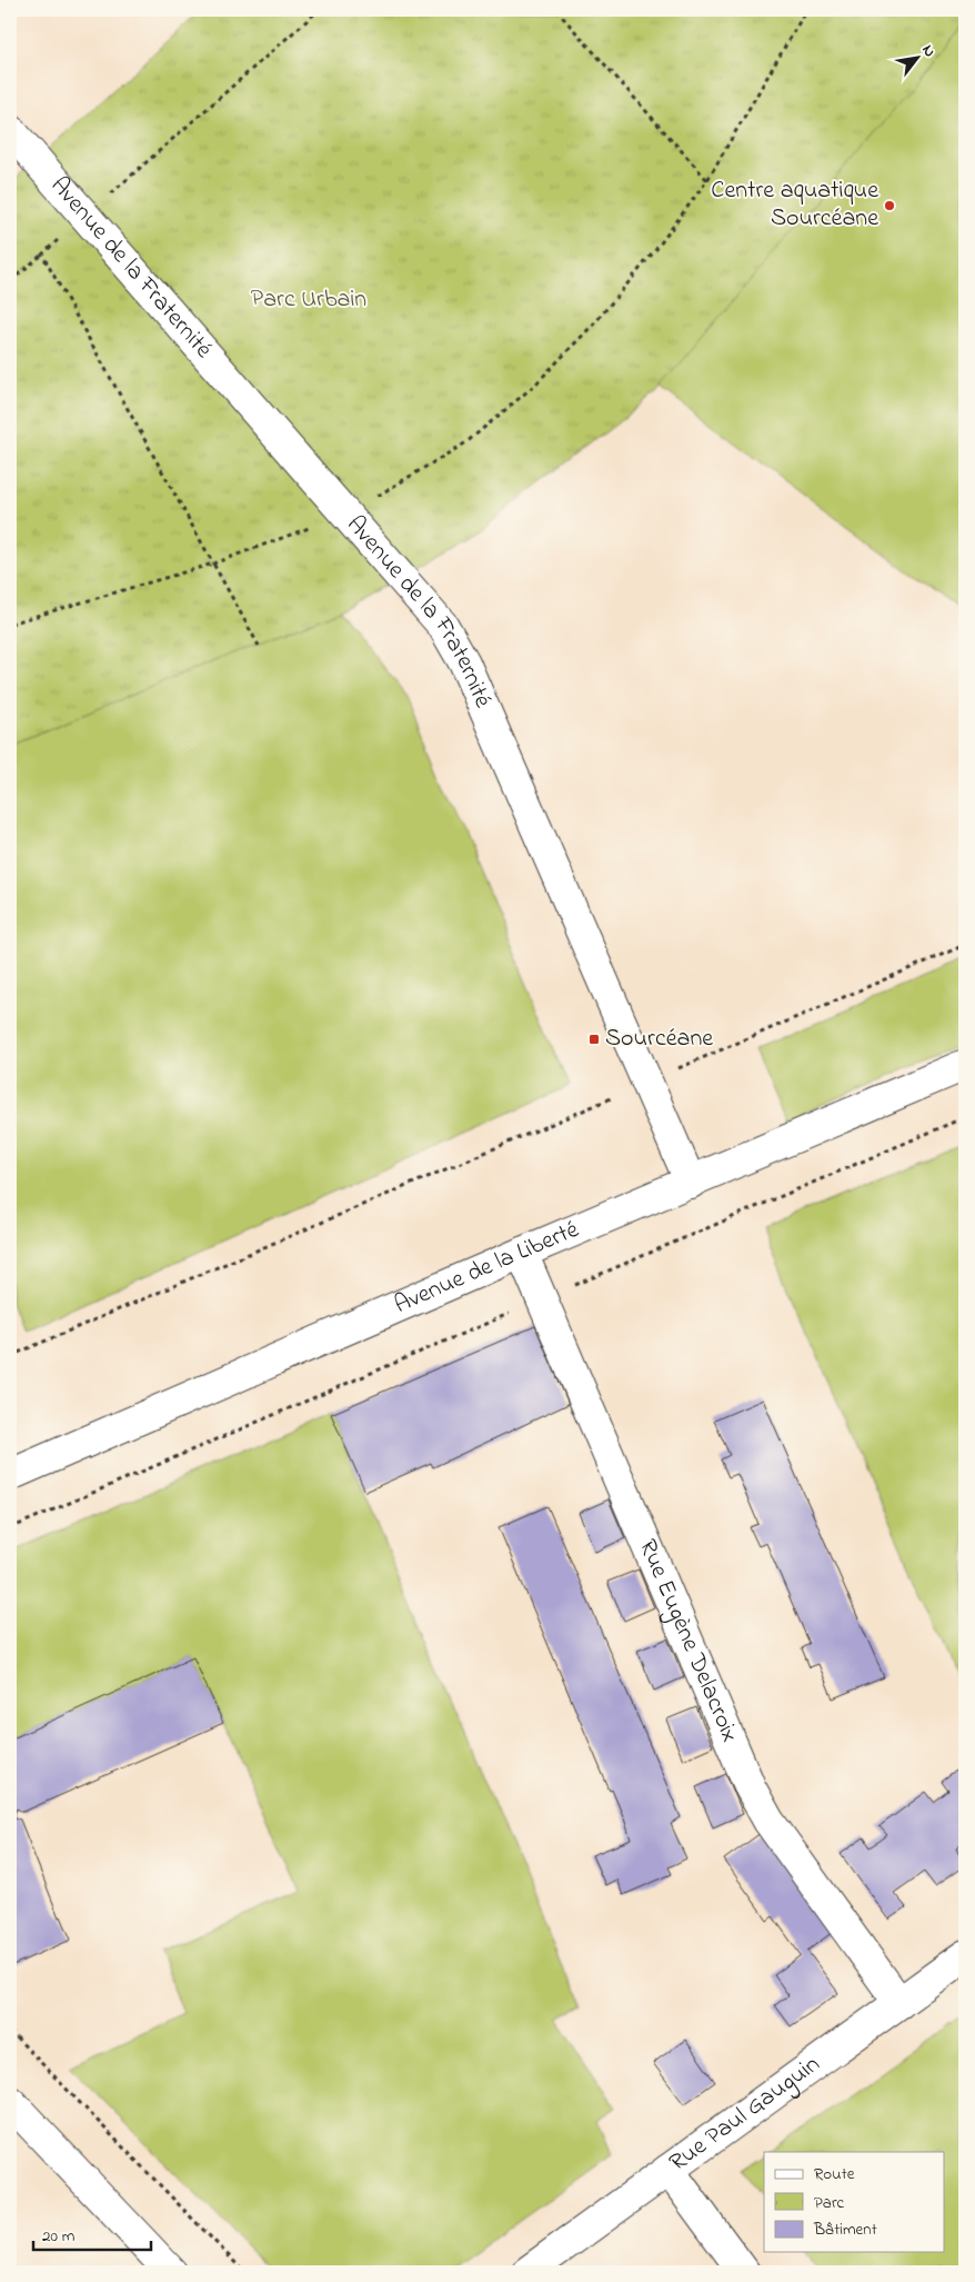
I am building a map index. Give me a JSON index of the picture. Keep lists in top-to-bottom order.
{
  "streets": {
    "street": [
      "Avenue de la Fraternité",
      "Avenue de la Liberté",
      "Rue Eugène Delacroix",
      "Rue Paul Gauguin"
    ]
  },
  "crossings": [
    ["Avenue de la Fraternité", "Avenue de la Liberté"],
    ["Avenue de la Liberté", "Rue Eugène Delacroix"],
    ["Rue Eugène Delacroix", "Rue Paul Gauguin"]
  ],
  "parks": ["Parc Urbain"],
  "places": {
    "other": ["Centre aquatique Sourcéane"],
    "transit": ["Sourcéane"]
  },
  "legend": ["Route", "Parc", "Bâtiment"],
  "scale_bar": "20 m",
  "north": "top right"
}
